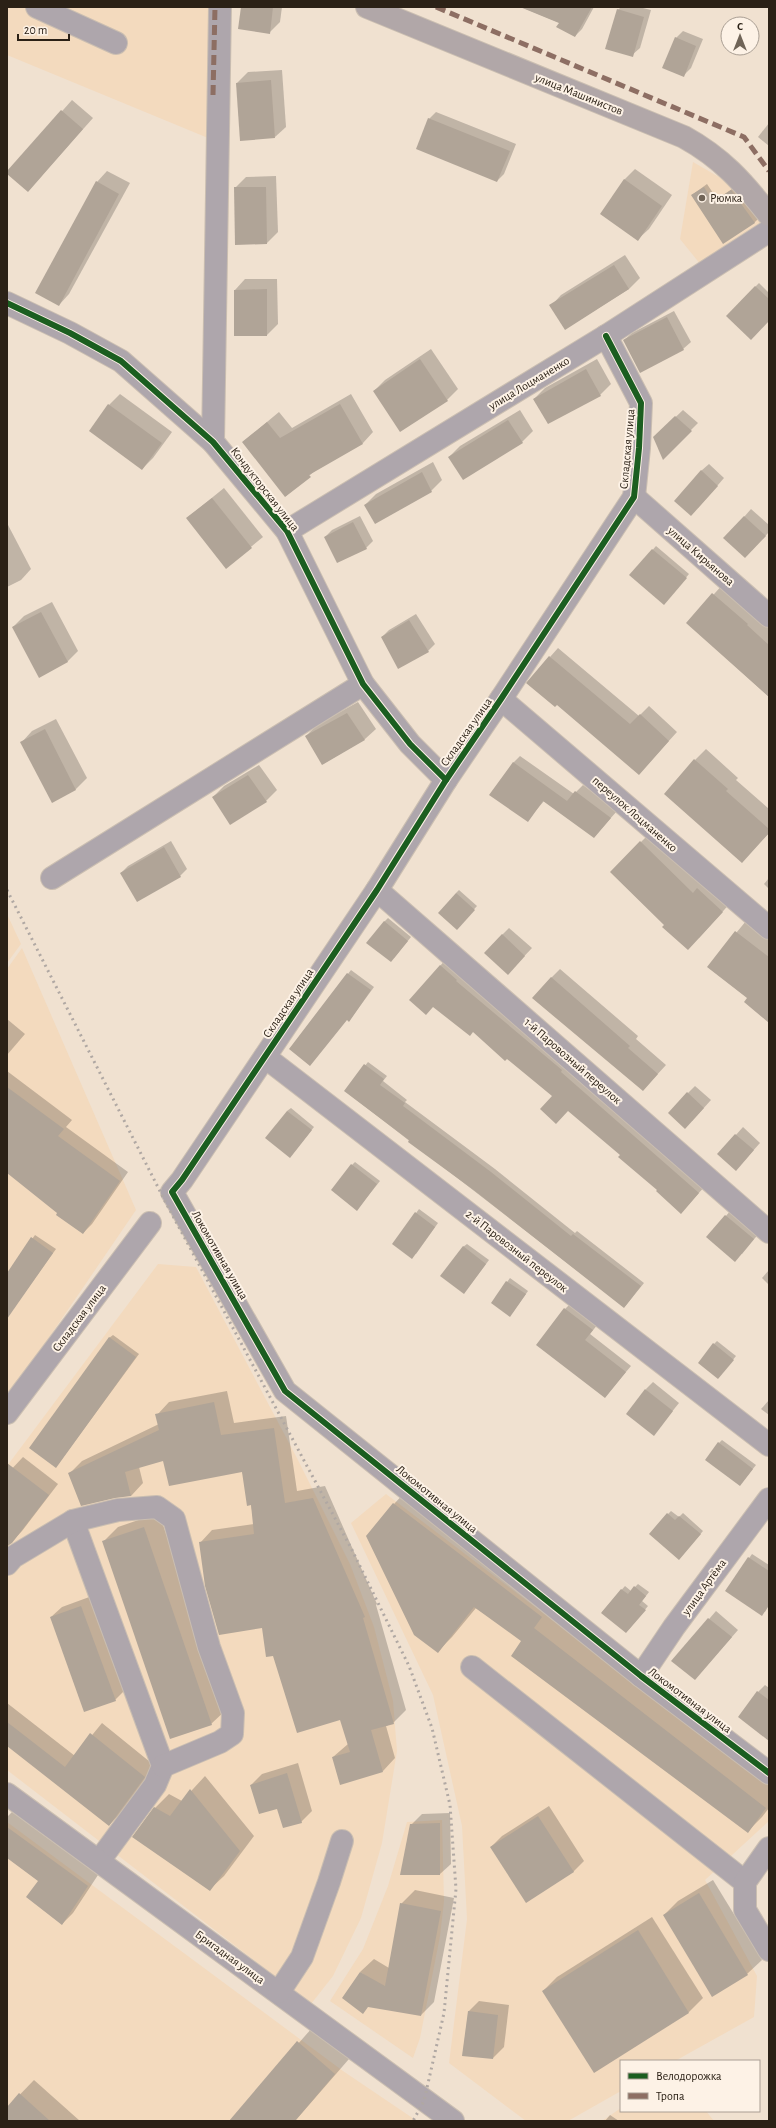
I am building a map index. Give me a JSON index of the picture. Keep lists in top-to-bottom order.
{
  "streets": {
    "main road": ["улица Машинистов"],
    "street": [
      "улица Лоцманенко",
      "Складская улица",
      "Кондукторская улица",
      "улица Кирьянова",
      "переулок Лоцманенко",
      "1-й Паровозный переулок",
      "2-й Паровозный переулок",
      "Локомотивная улица",
      "улица Артёма",
      "Бригадная улица"
    ]
  },
  "crossings": [
    ["улица Лоцманенко", "Складская улица"],
    ["улица Лоцманенко", "Кондукторская улица"],
    ["Складская улица", "Кондукторская улица"],
    ["Складская улица", "улица Кирьянова"],
    ["Складская улица", "переулок Лоцманенко"],
    ["Складская улица", "1-й Паровозный переулок"],
    ["Складская улица", "2-й Паровозный переулок"],
    ["Складская улица", "Локомотивная улица"],
    ["Локомотивная улица", "улица Артёма"]
  ],
  "places": ["Рюмка"],
  "legend": ["Велодорожка", "Тропа"],
  "scale_bar": "20 m",
  "north": "top"
}
